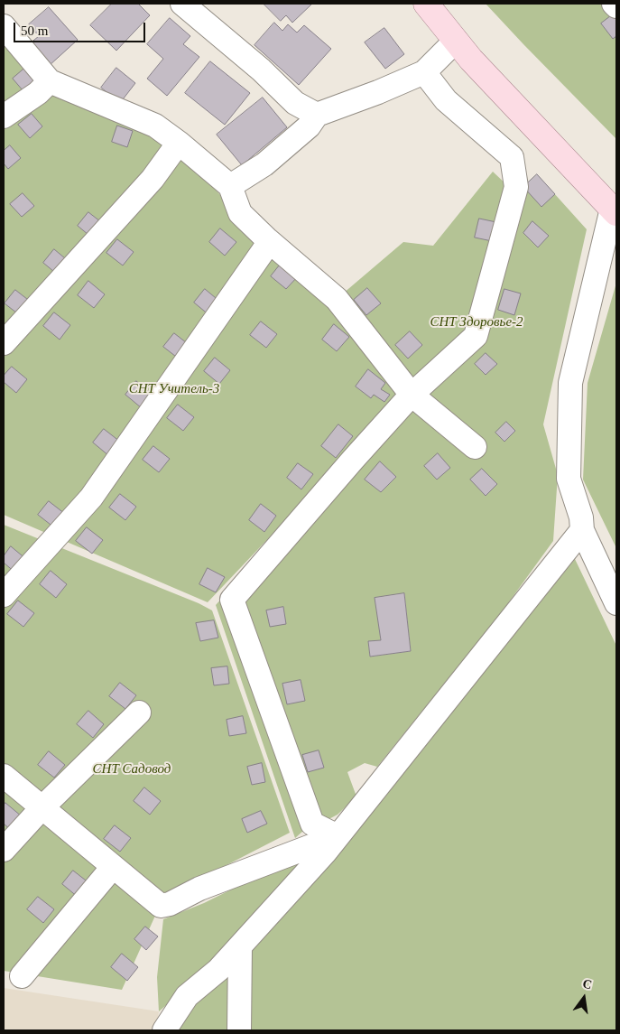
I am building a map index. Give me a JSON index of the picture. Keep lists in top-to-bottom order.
{
  "parks": ["СНТ Здоровье-2", "СНТ Учитель-3", "СНТ Садовод"],
  "scale_bar": "50 m",
  "north": "top"
}
